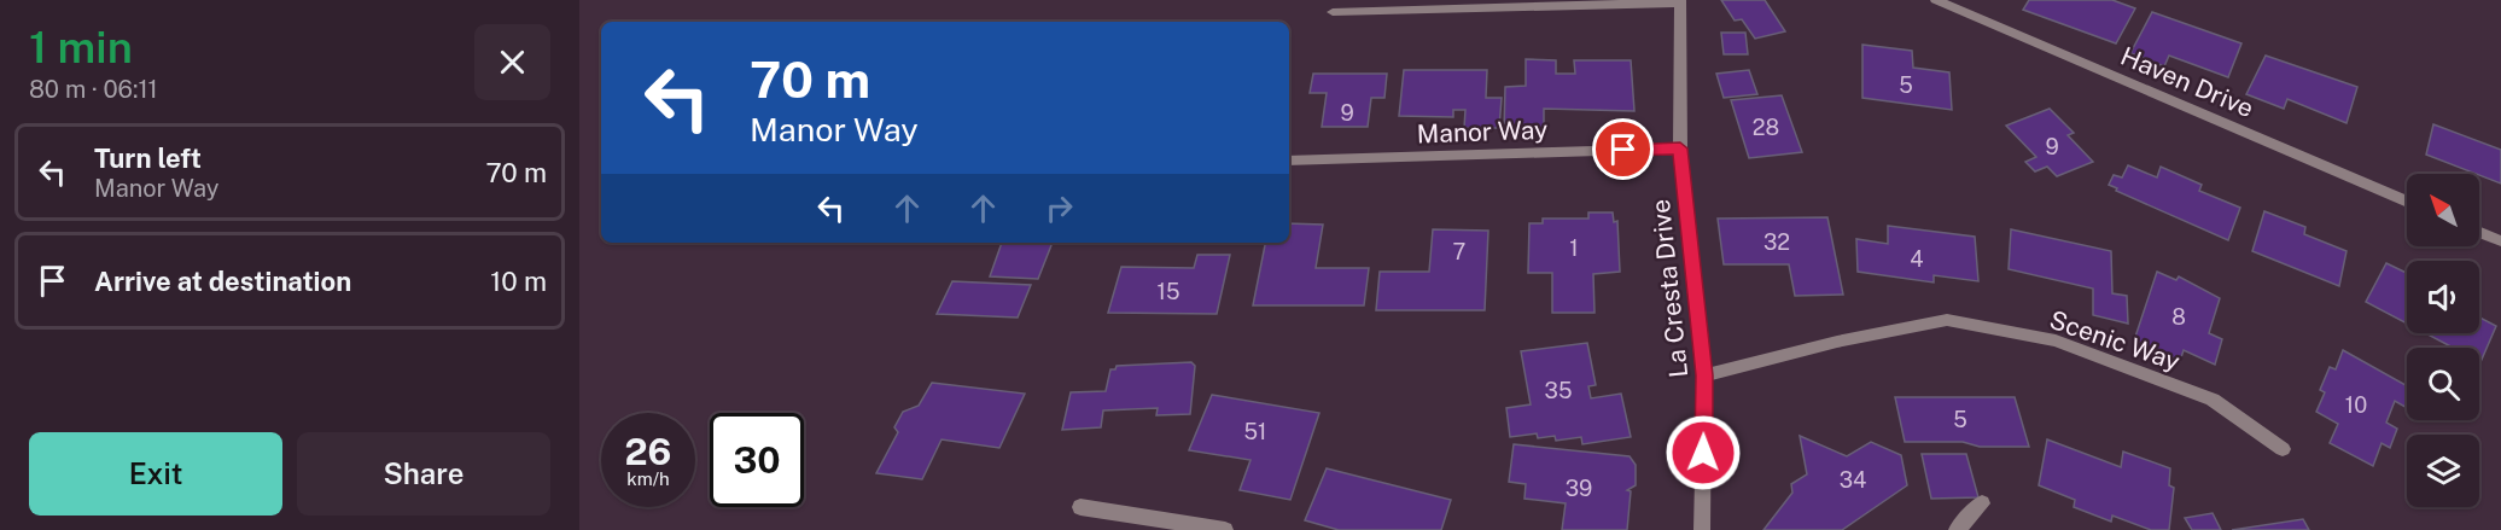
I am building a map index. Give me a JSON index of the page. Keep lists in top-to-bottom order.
{
  "streets": {
    "street": [
      "Haven Drive",
      "Manor Way",
      "La Cresta Drive",
      "Scenic Way"
    ]
  },
  "crossings": [
    ["Manor Way", "La Cresta Drive"],
    ["La Cresta Drive", "Scenic Way"]
  ],
  "house_numbers": [
    "5",
    "9",
    "28",
    "9",
    "32",
    "1",
    "7",
    "4",
    "15",
    "8",
    "35",
    "10",
    "5",
    "51",
    "34",
    "39"
  ],
  "north": "top left",
  "page": {
    "heading": ["1 min", "80 m · 06:11"],
    "turn": ["70 m", "Manor Way"],
    "list": [
      {
        "name": "Turn left",
        "note": "Manor Way",
        "value": "70 m"
      },
      {
        "name": "Arrive at destination",
        "value": "10 m"
      }
    ],
    "speed": "26 km/h",
    "limit": "30",
    "buttons": ["Exit", "Share"]
  }
}
